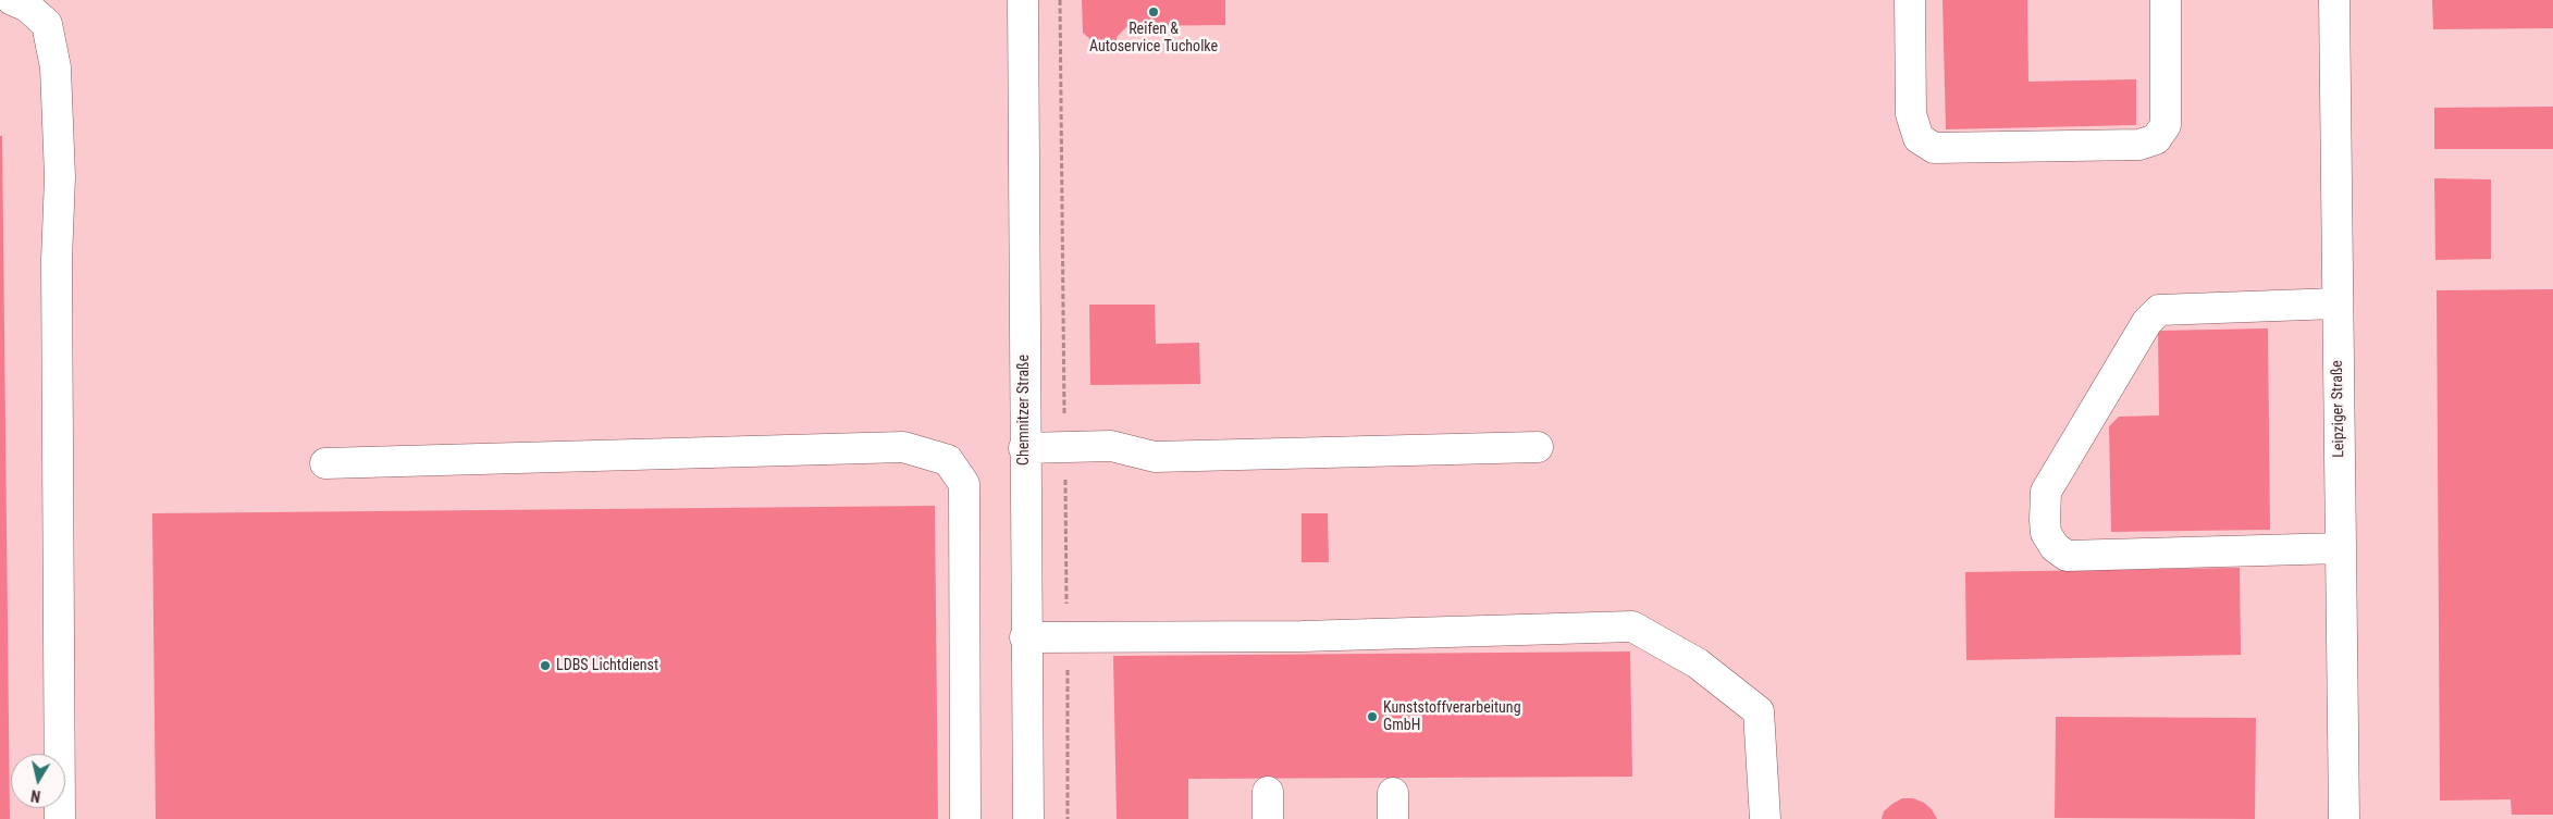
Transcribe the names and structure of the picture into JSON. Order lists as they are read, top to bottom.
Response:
{
  "streets": {
    "street": ["Leipziger Straße", "Chemnitzer Straße"]
  },
  "places": ["Reifen & Autoservice Tucholke", "LDBS Lichtdienst", "Kunststoffverarbeitung GmbH"],
  "north": "bottom"
}
